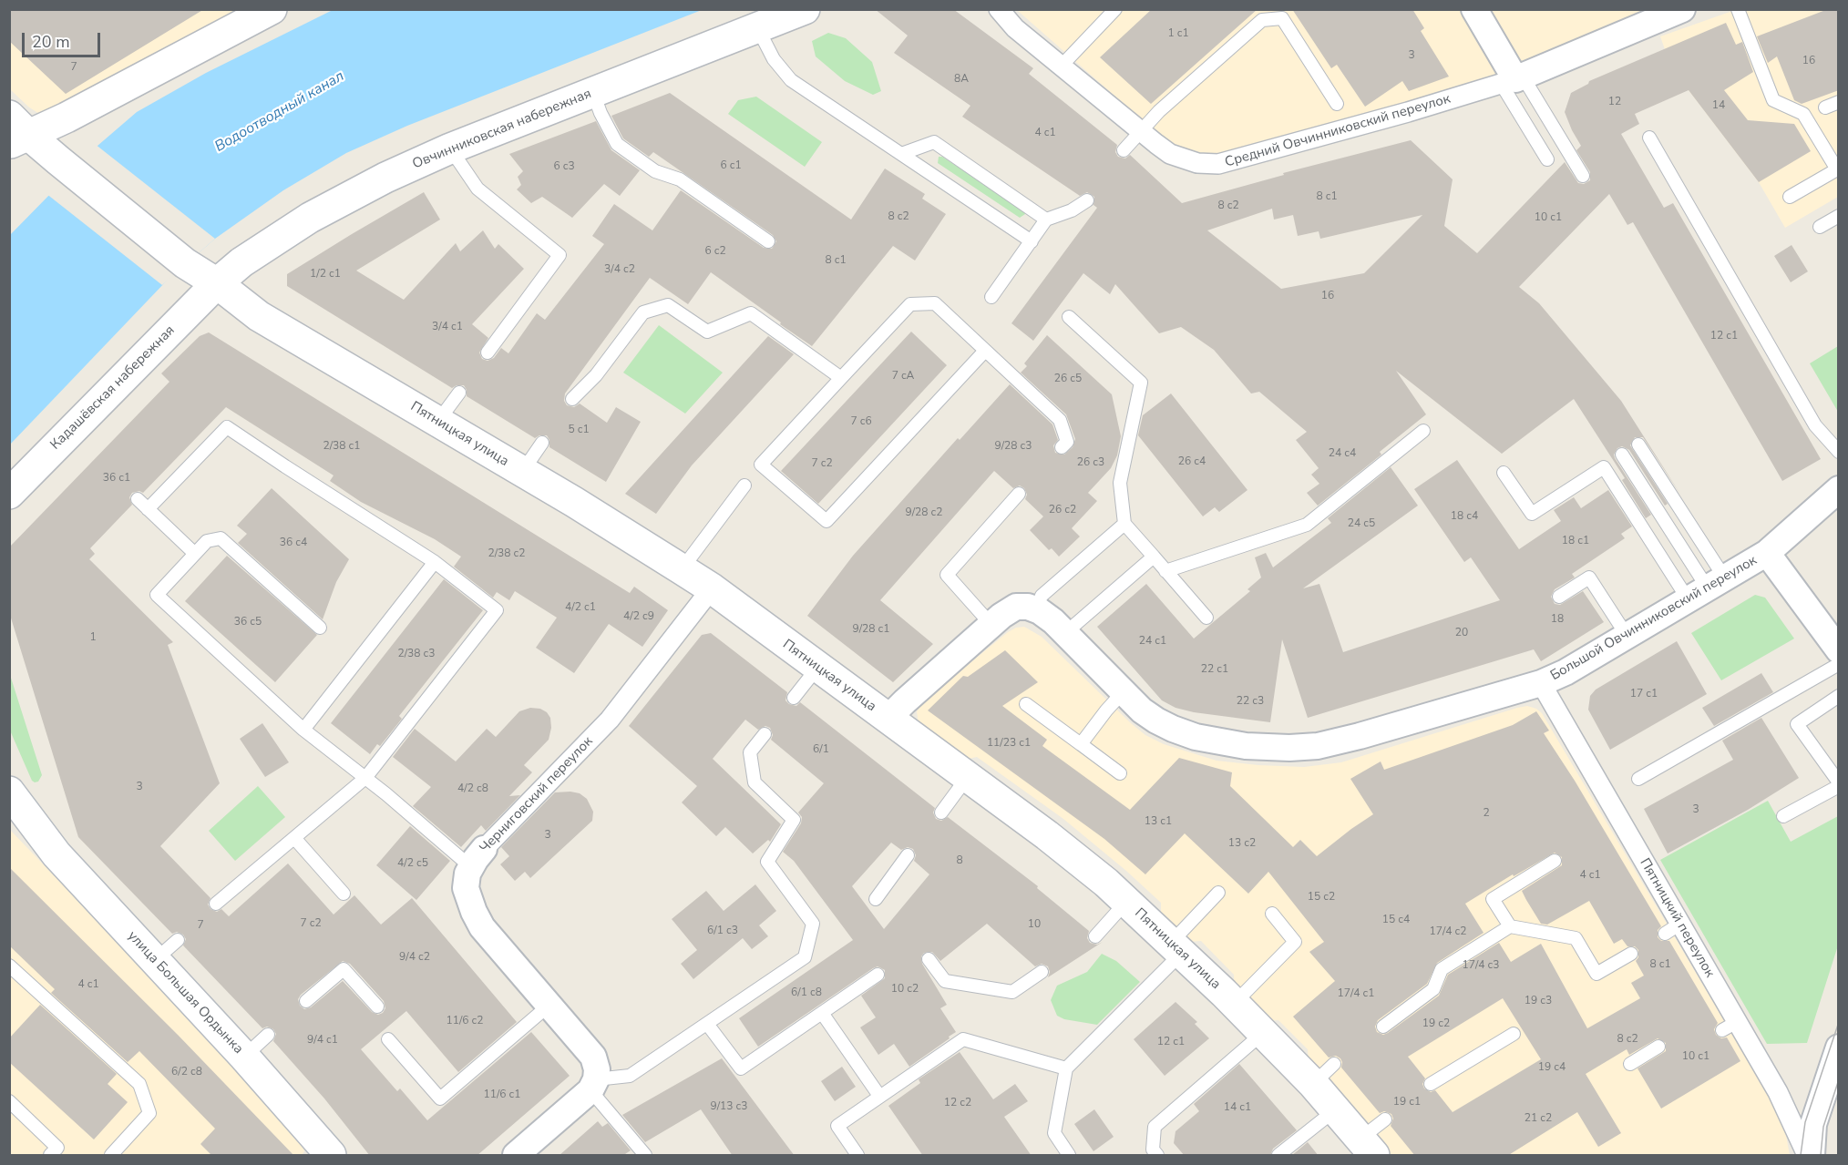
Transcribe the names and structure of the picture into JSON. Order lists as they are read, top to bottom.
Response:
{
  "streets": {
    "street": [
      "Овчинниковская набережная",
      "Средний Овчинниковский переулок",
      "Кадашёвская набережная",
      "Пятницкая улица",
      "Большой Овчинниковский переулок",
      "Черниговский переулок",
      "Пятницкий переулок",
      "улица Большая Ордынка"
    ]
  },
  "crossings": [
    ["Овчинниковская набережная", "Кадашёвская набережная"],
    ["Овчинниковская набережная", "Пятницкая улица"],
    ["Кадашёвская набережная", "Пятницкая улица"],
    ["Пятницкая улица", "Черниговский переулок"],
    ["Большой Овчинниковский переулок", "Пятницкий переулок"]
  ],
  "water": ["Водоотводный канал"],
  "house_numbers": [
    "1 с1",
    "3",
    "16",
    "7",
    "8А",
    "12",
    "14",
    "4 с1",
    "6 с1",
    "6 с3",
    "8 с1",
    "8 с2",
    "8 с2",
    "10 с1",
    "6 с2",
    "8 с1",
    "3/4 с2",
    "1/2 с1",
    "16",
    "3/4 с1",
    "12 с1",
    "7 сА",
    "26 с5",
    "7 с6",
    "5 с1",
    "2/38 с1",
    "9/28 с3",
    "24 с4",
    "26 с4",
    "26 с3",
    "7 с2",
    "36 с1",
    "26 с2",
    "9/28 с2",
    "18 с4",
    "24 с5",
    "18 с1",
    "36 с4",
    "2/38 с2",
    "4/2 с1",
    "4/2 с9",
    "18",
    "36 с5",
    "9/28 с1",
    "20",
    "1",
    "24 с1",
    "2/38 с3",
    "22 с1",
    "17 с1",
    "22 с3",
    "11/23 с1",
    "6/1",
    "3",
    "4/2 с8",
    "3",
    "2",
    "13 с1",
    "3",
    "13 с2",
    "8",
    "4/2 с5",
    "4 с1",
    "15 с2",
    "15 с4",
    "7 с2",
    "10",
    "7",
    "6/1 с3",
    "17/4 с2",
    "9/4 с2",
    "8 с1",
    "17/4 с3",
    "4 с1",
    "10 с2",
    "6/1 с8",
    "17/4 с1",
    "19 с3",
    "11/6 с2",
    "19 с2",
    "8 с2",
    "9/4 с1",
    "12 с1",
    "10 с1",
    "19 с4",
    "6/2 с8",
    "11/6 с1",
    "19 с1",
    "12 с2",
    "9/13 с3",
    "14 с1",
    "21 с2"
  ],
  "scale_bar": "20 m"
}
